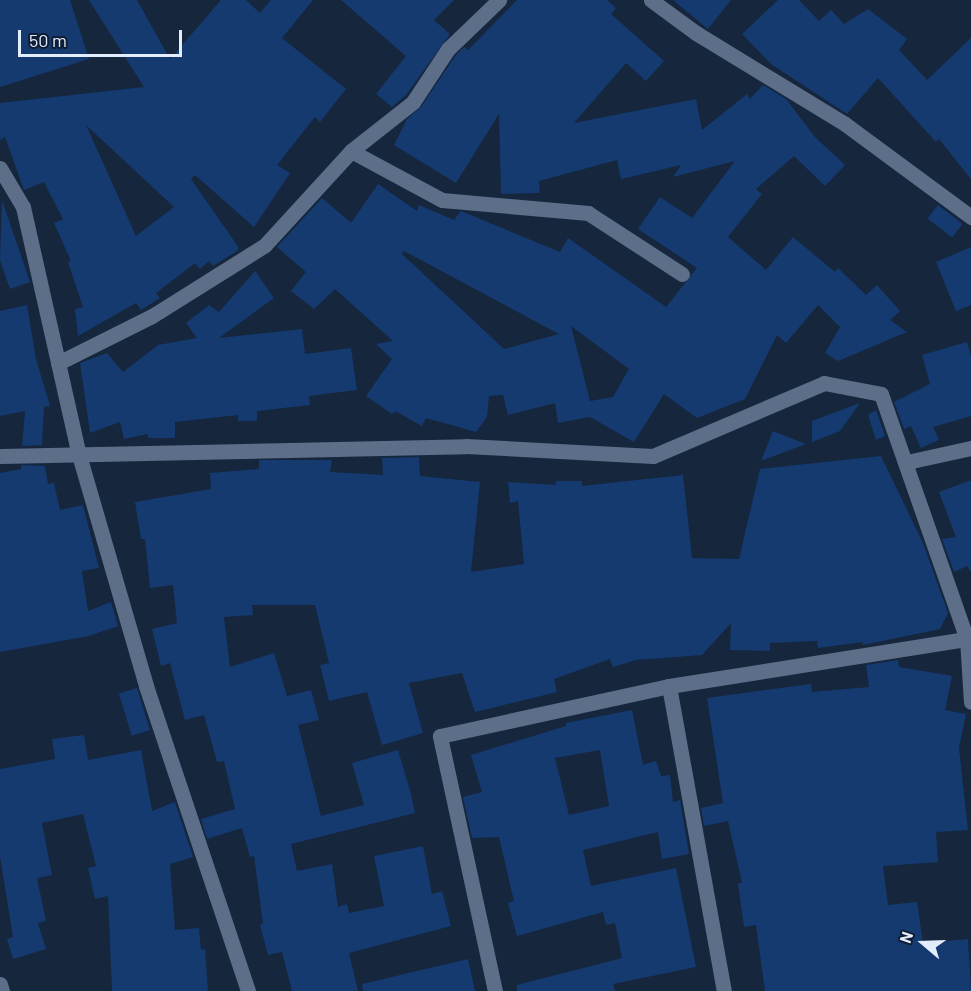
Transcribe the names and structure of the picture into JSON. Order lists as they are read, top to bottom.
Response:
{
  "scale_bar": "50 m",
  "north": "left"
}
